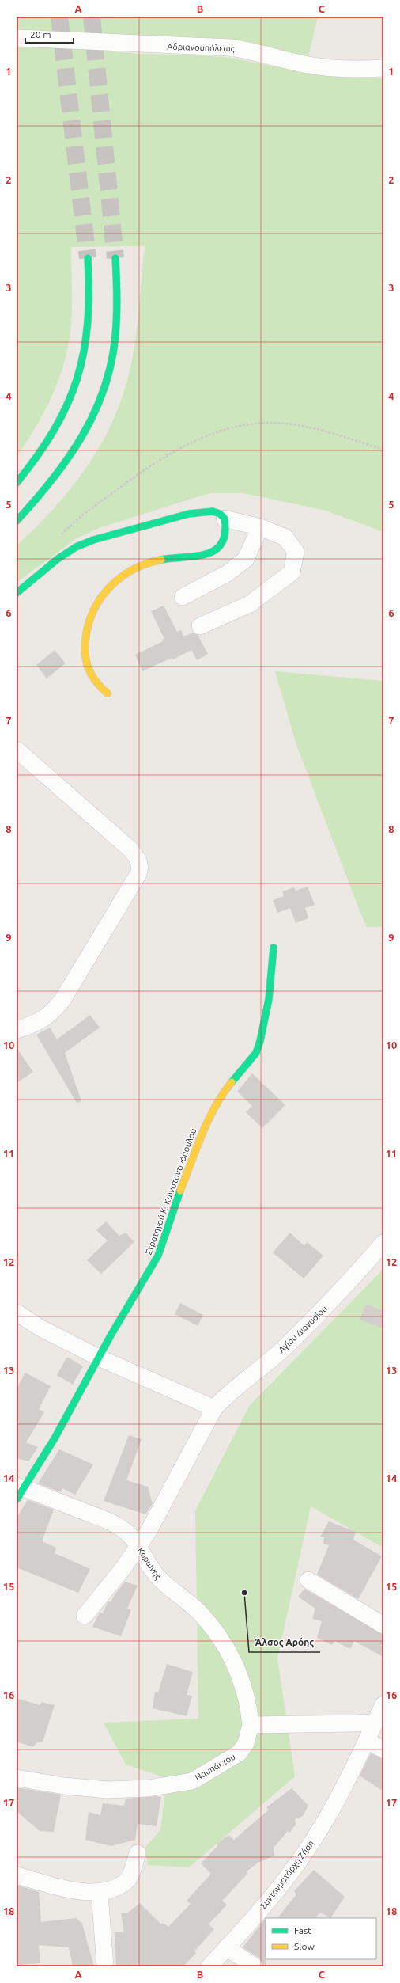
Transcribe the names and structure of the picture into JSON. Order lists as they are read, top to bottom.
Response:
{
  "streets": {
    "street": [
      "Αδριανουπόλεως",
      "Στρατηγού Κ. Κωνσταντινόπουλου",
      "Αγίου Διονυσίου",
      "Κορώνης",
      "Ναυπάκτου",
      "Συνταγματάρχη Ζήση"
    ]
  },
  "crossings": [
    ["Στρατηγού Κ. Κωνσταντινόπουλου", "Κορώνης"],
    ["Αγίου Διονυσίου", "Κορώνης"],
    ["Κορώνης", "Ναυπάκτου"]
  ],
  "places": ["Άλσος Αρόης"],
  "legend": ["Fast", "Slow"],
  "scale_bar": "20 m",
  "grid": {
    "columns": ["A", "B", "C"],
    "rows": [
      "1",
      "2",
      "3",
      "4",
      "5",
      "6",
      "7",
      "8",
      "9",
      "10",
      "11",
      "12",
      "13",
      "14",
      "15",
      "16",
      "17",
      "18"
    ]
  }
}
